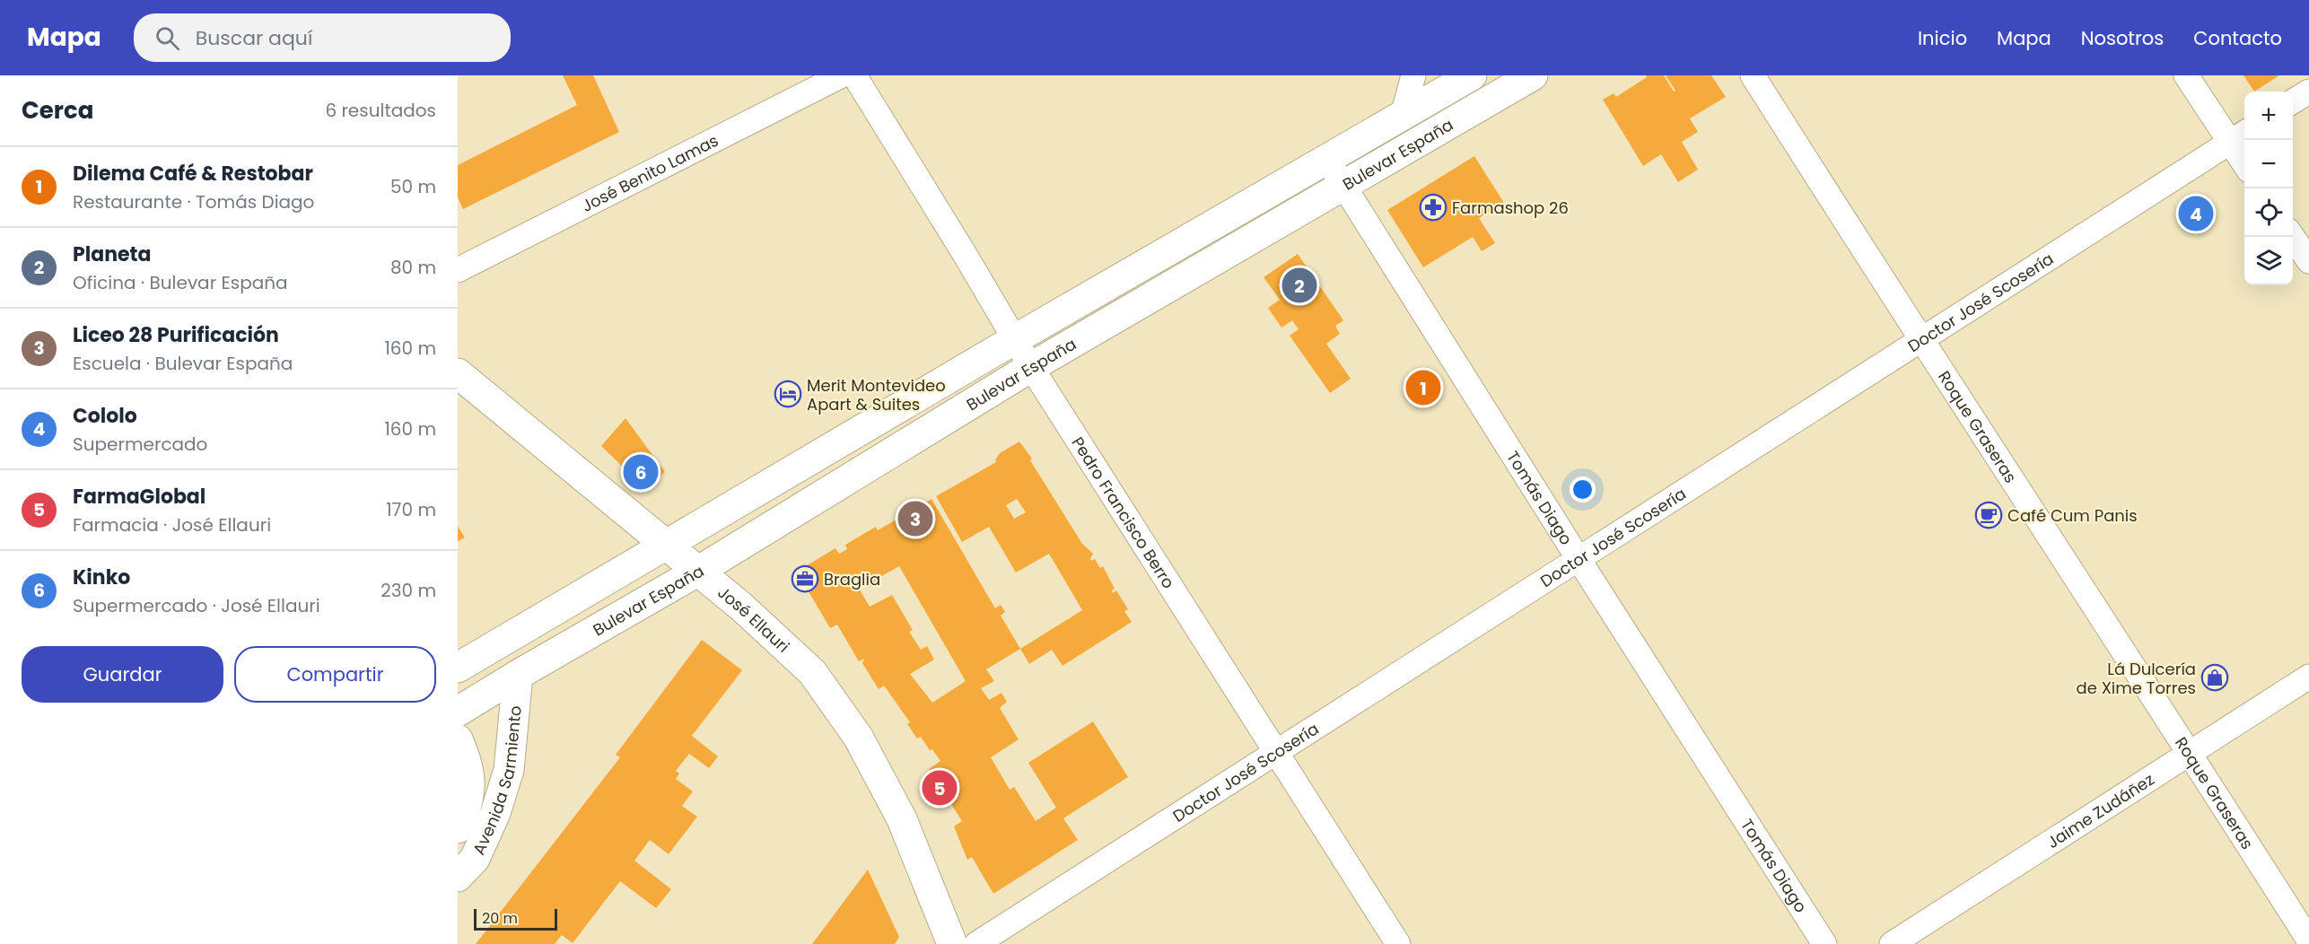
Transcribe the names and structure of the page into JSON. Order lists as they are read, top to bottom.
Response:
{
  "streets": {
    "main road": ["Bulevar España", "José Ellauri", "Avenida Sarmiento"],
    "street": [
      "José Benito Lamas",
      "Doctor José Scosería",
      "Roque Graseras",
      "Tomás Diago",
      "Pedro Francisco Berro",
      "Jaime Zudáñez"
    ]
  },
  "crossings": [
    ["Bulevar España", "Tomás Diago"],
    ["Bulevar España", "Pedro Francisco Berro"],
    ["Bulevar España", "José Ellauri"],
    ["Bulevar España", "Avenida Sarmiento"],
    ["Doctor José Scosería", "Roque Graseras"],
    ["Doctor José Scosería", "Tomás Diago"],
    ["Doctor José Scosería", "Pedro Francisco Berro"],
    ["Roque Graseras", "Jaime Zudáñez"]
  ],
  "places": {
    "pharmacy": ["Farmashop 26"],
    "hotel": ["Merit Montevideo Apart & Suites"],
    "cafe": ["Café Cum Panis"],
    "office": ["Braglia"],
    "shop": ["Lá Dulcería de Xime Torres"]
  },
  "scale_bar": "20 m",
  "page": {
    "header": "Mapa",
    "search": "Buscar aquí",
    "nav": [
      "Inicio",
      "Mapa",
      "Nosotros",
      "Contacto"
    ],
    "heading": ["Cerca", "6 resultados"],
    "map_buttons": ["+", "−"],
    "list": [
      {
        "mark": "1",
        "name": "Dilema Café & Restobar",
        "note": "Restaurante · Tomás Diago",
        "value": "50 m"
      },
      {
        "mark": "2",
        "name": "Planeta",
        "note": "Oficina · Bulevar España",
        "value": "80 m"
      },
      {
        "mark": "3",
        "name": "Liceo 28 Purificación",
        "note": "Escuela · Bulevar España",
        "value": "160 m"
      },
      {
        "mark": "4",
        "name": "Cololo",
        "note": "Supermercado",
        "value": "160 m"
      },
      {
        "mark": "5",
        "name": "FarmaGlobal",
        "note": "Farmacia · José Ellauri",
        "value": "170 m"
      },
      {
        "mark": "6",
        "name": "Kinko",
        "note": "Supermercado · José Ellauri",
        "value": "230 m"
      }
    ],
    "pins": [
      "4",
      "2",
      "1",
      "6",
      "3",
      "5"
    ],
    "buttons": ["Guardar", "Compartir"],
    "scale": "20 m"
  }
}
